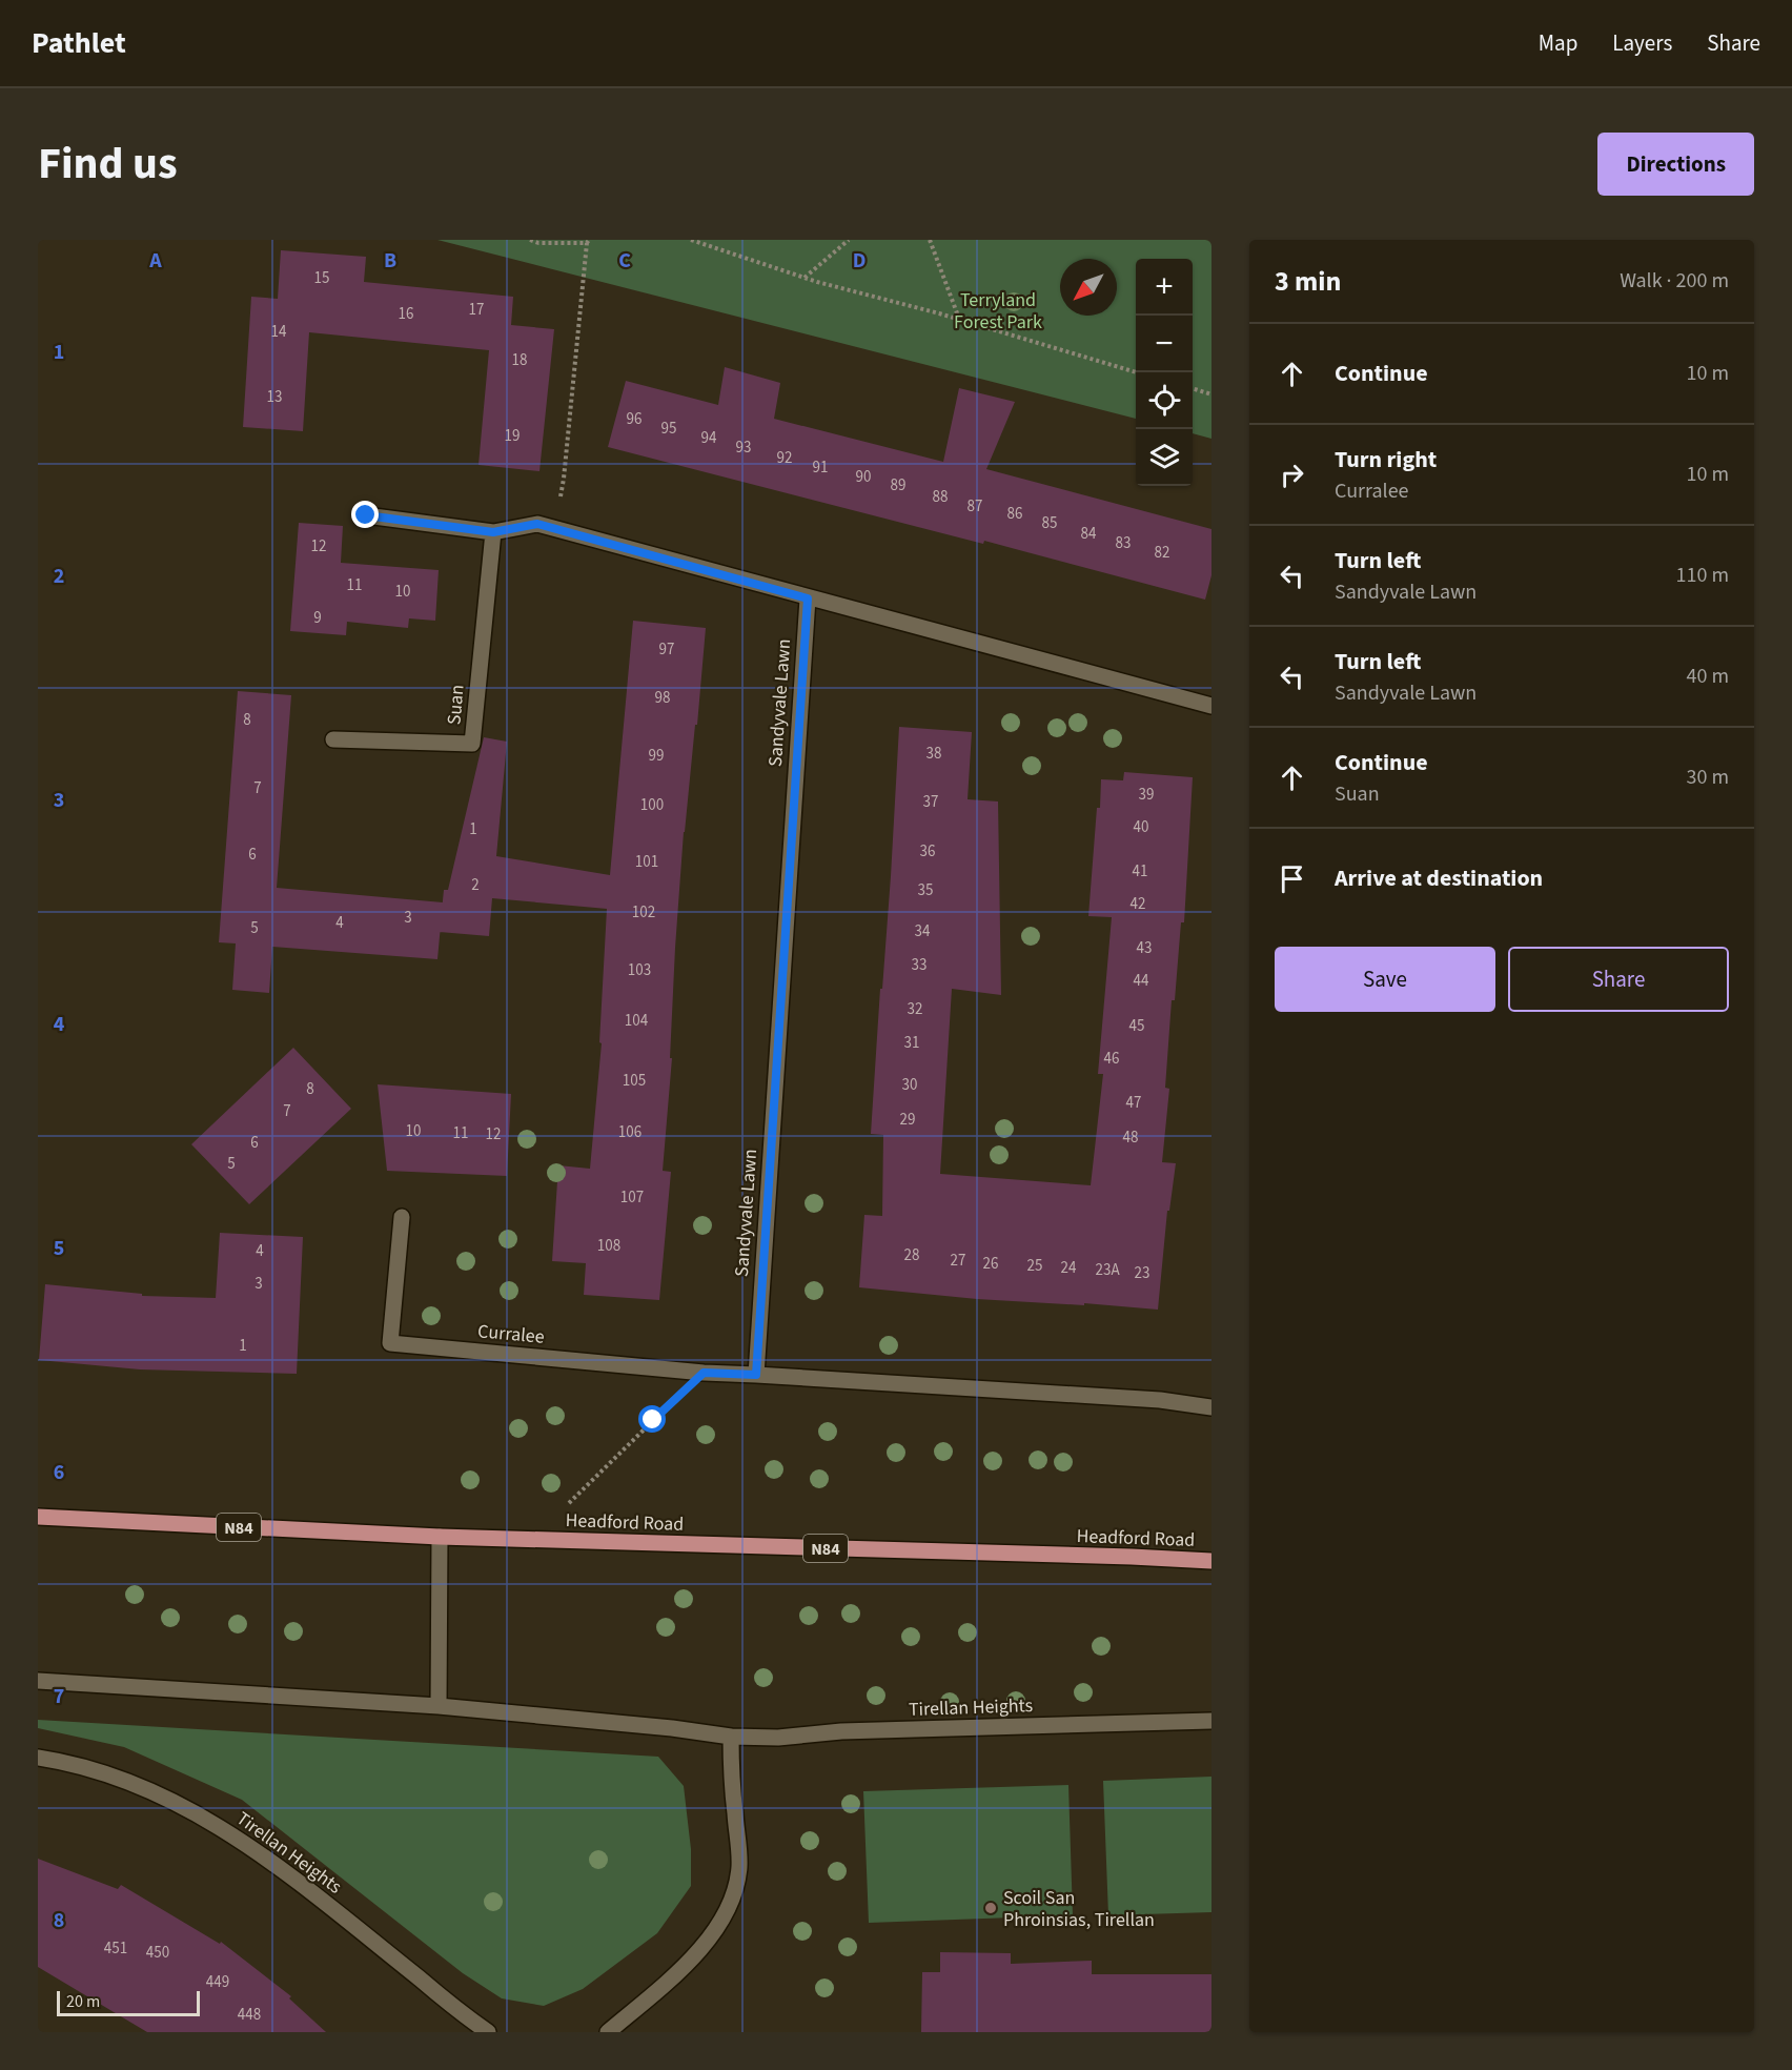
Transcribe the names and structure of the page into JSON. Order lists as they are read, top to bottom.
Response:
{
  "streets": {
    "main road": ["Headford Road", "N84"],
    "street": [
      "Sandyvale Lawn",
      "Suan",
      "Curralee",
      "Tirellan Heights"
    ]
  },
  "crossings": [
    ["Sandyvale Lawn", "Curralee"]
  ],
  "parks": ["Terryland Forest Park"],
  "places": ["Scoil San Phroinsias, Tirellan"],
  "house_numbers": [
    "15",
    "17",
    "16",
    "14",
    "18",
    "13",
    "96",
    "95",
    "19",
    "94",
    "93",
    "92",
    "91",
    "90",
    "89",
    "88",
    "87",
    "86",
    "85",
    "84",
    "83",
    "12",
    "82",
    "11",
    "10",
    "9",
    "97",
    "98",
    "8",
    "38",
    "99",
    "7",
    "39",
    "37",
    "100",
    "40",
    "1",
    "36",
    "6",
    "101",
    "41",
    "2",
    "35",
    "42",
    "102",
    "3",
    "4",
    "5",
    "34",
    "43",
    "33",
    "103",
    "44",
    "32",
    "104",
    "45",
    "31",
    "46",
    "105",
    "30",
    "8",
    "47",
    "7",
    "29",
    "10",
    "106",
    "11",
    "12",
    "48",
    "6",
    "5",
    "107",
    "108",
    "4",
    "28",
    "27",
    "26",
    "25",
    "24",
    "23A",
    "23",
    "3",
    "1",
    "451",
    "450",
    "449",
    "448"
  ],
  "scale_bar": "20 m",
  "north": "bottom left",
  "page": {
    "header": "Pathlet",
    "nav": ["Map", "Layers", "Share"],
    "title": "Find us",
    "buttons": [
      "Directions",
      ["Save", "Share"]
    ],
    "heading": ["3 min", "Walk · 200 m"],
    "map_buttons": ["+", "−"],
    "list": [
      ["Continue", "10 m"],
      ["Turn right", "Curralee", "10 m"],
      ["Turn left", "Sandyvale Lawn", "110 m"],
      ["Turn left", "Sandyvale Lawn", "40 m"],
      ["Continue", "Suan", "30 m"],
      "Arrive at destination"
    ],
    "scale": "20 m"
  },
  "grid": {
    "columns": [
      "A",
      "B",
      "C",
      "D"
    ],
    "rows": [
      "1",
      "2",
      "3",
      "4",
      "5",
      "6",
      "7",
      "8"
    ]
  }
}
